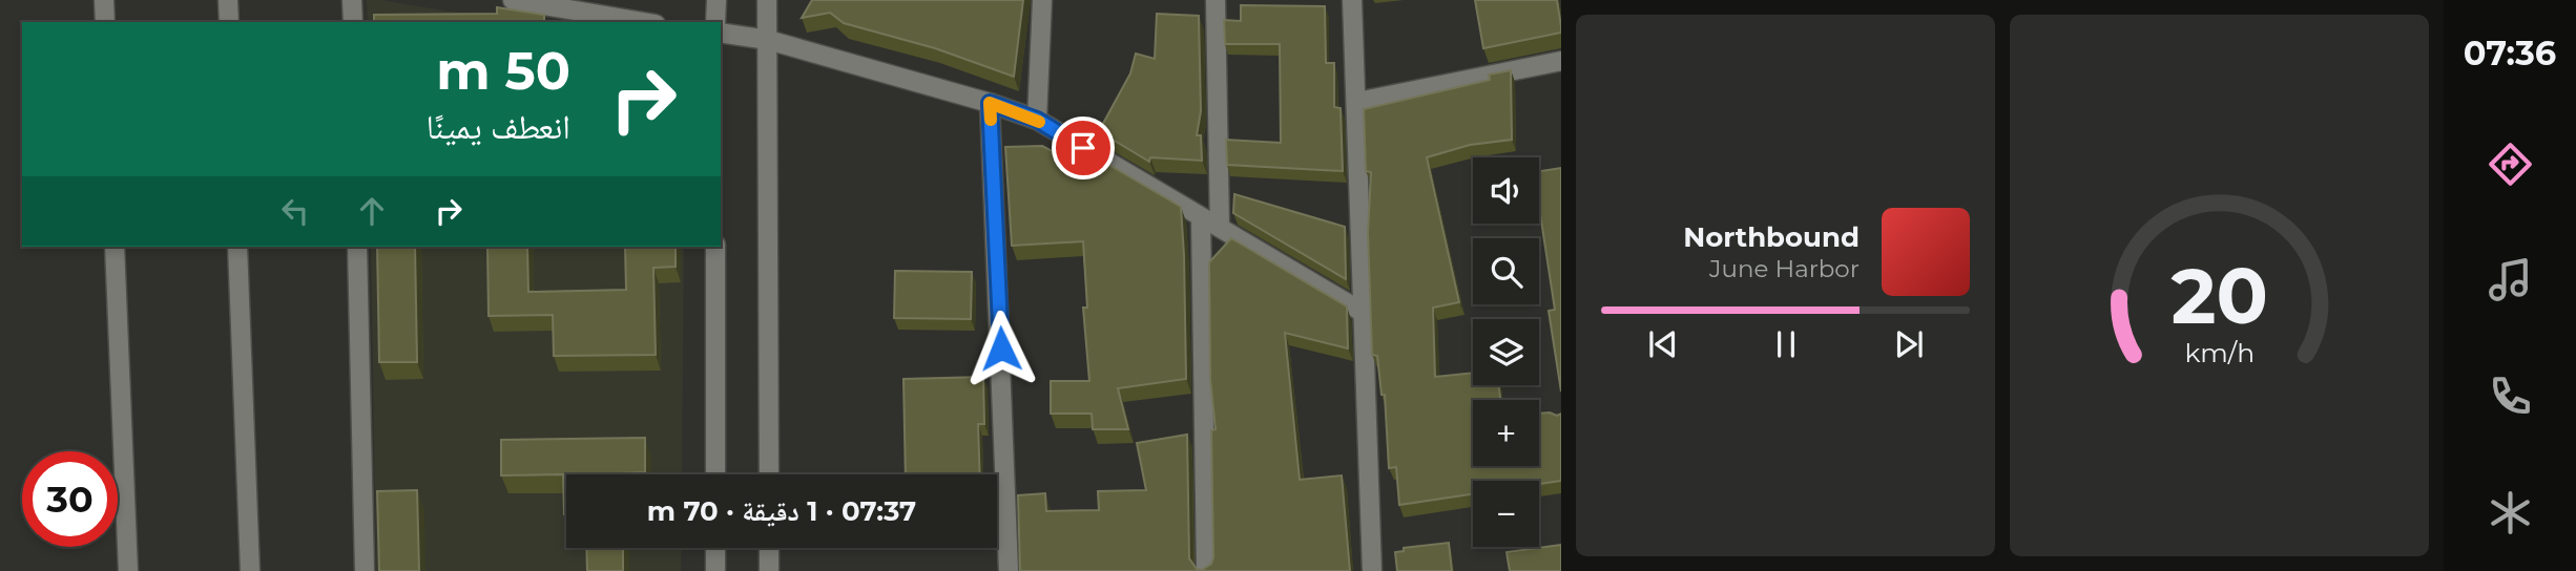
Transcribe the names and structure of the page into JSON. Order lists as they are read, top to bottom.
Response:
{
  "page": {
    "tabs": "07:36",
    "turn": ["50 m", "انعطف يمينًا"],
    "map_buttons": ["+", "−"],
    "song": ["Northbound", "June Harbor"],
    "limit": "30",
    "trip": "07:37 · 1 دقيقة · 70 m",
    "gauge": ["20", "km/h"]
  }
}
